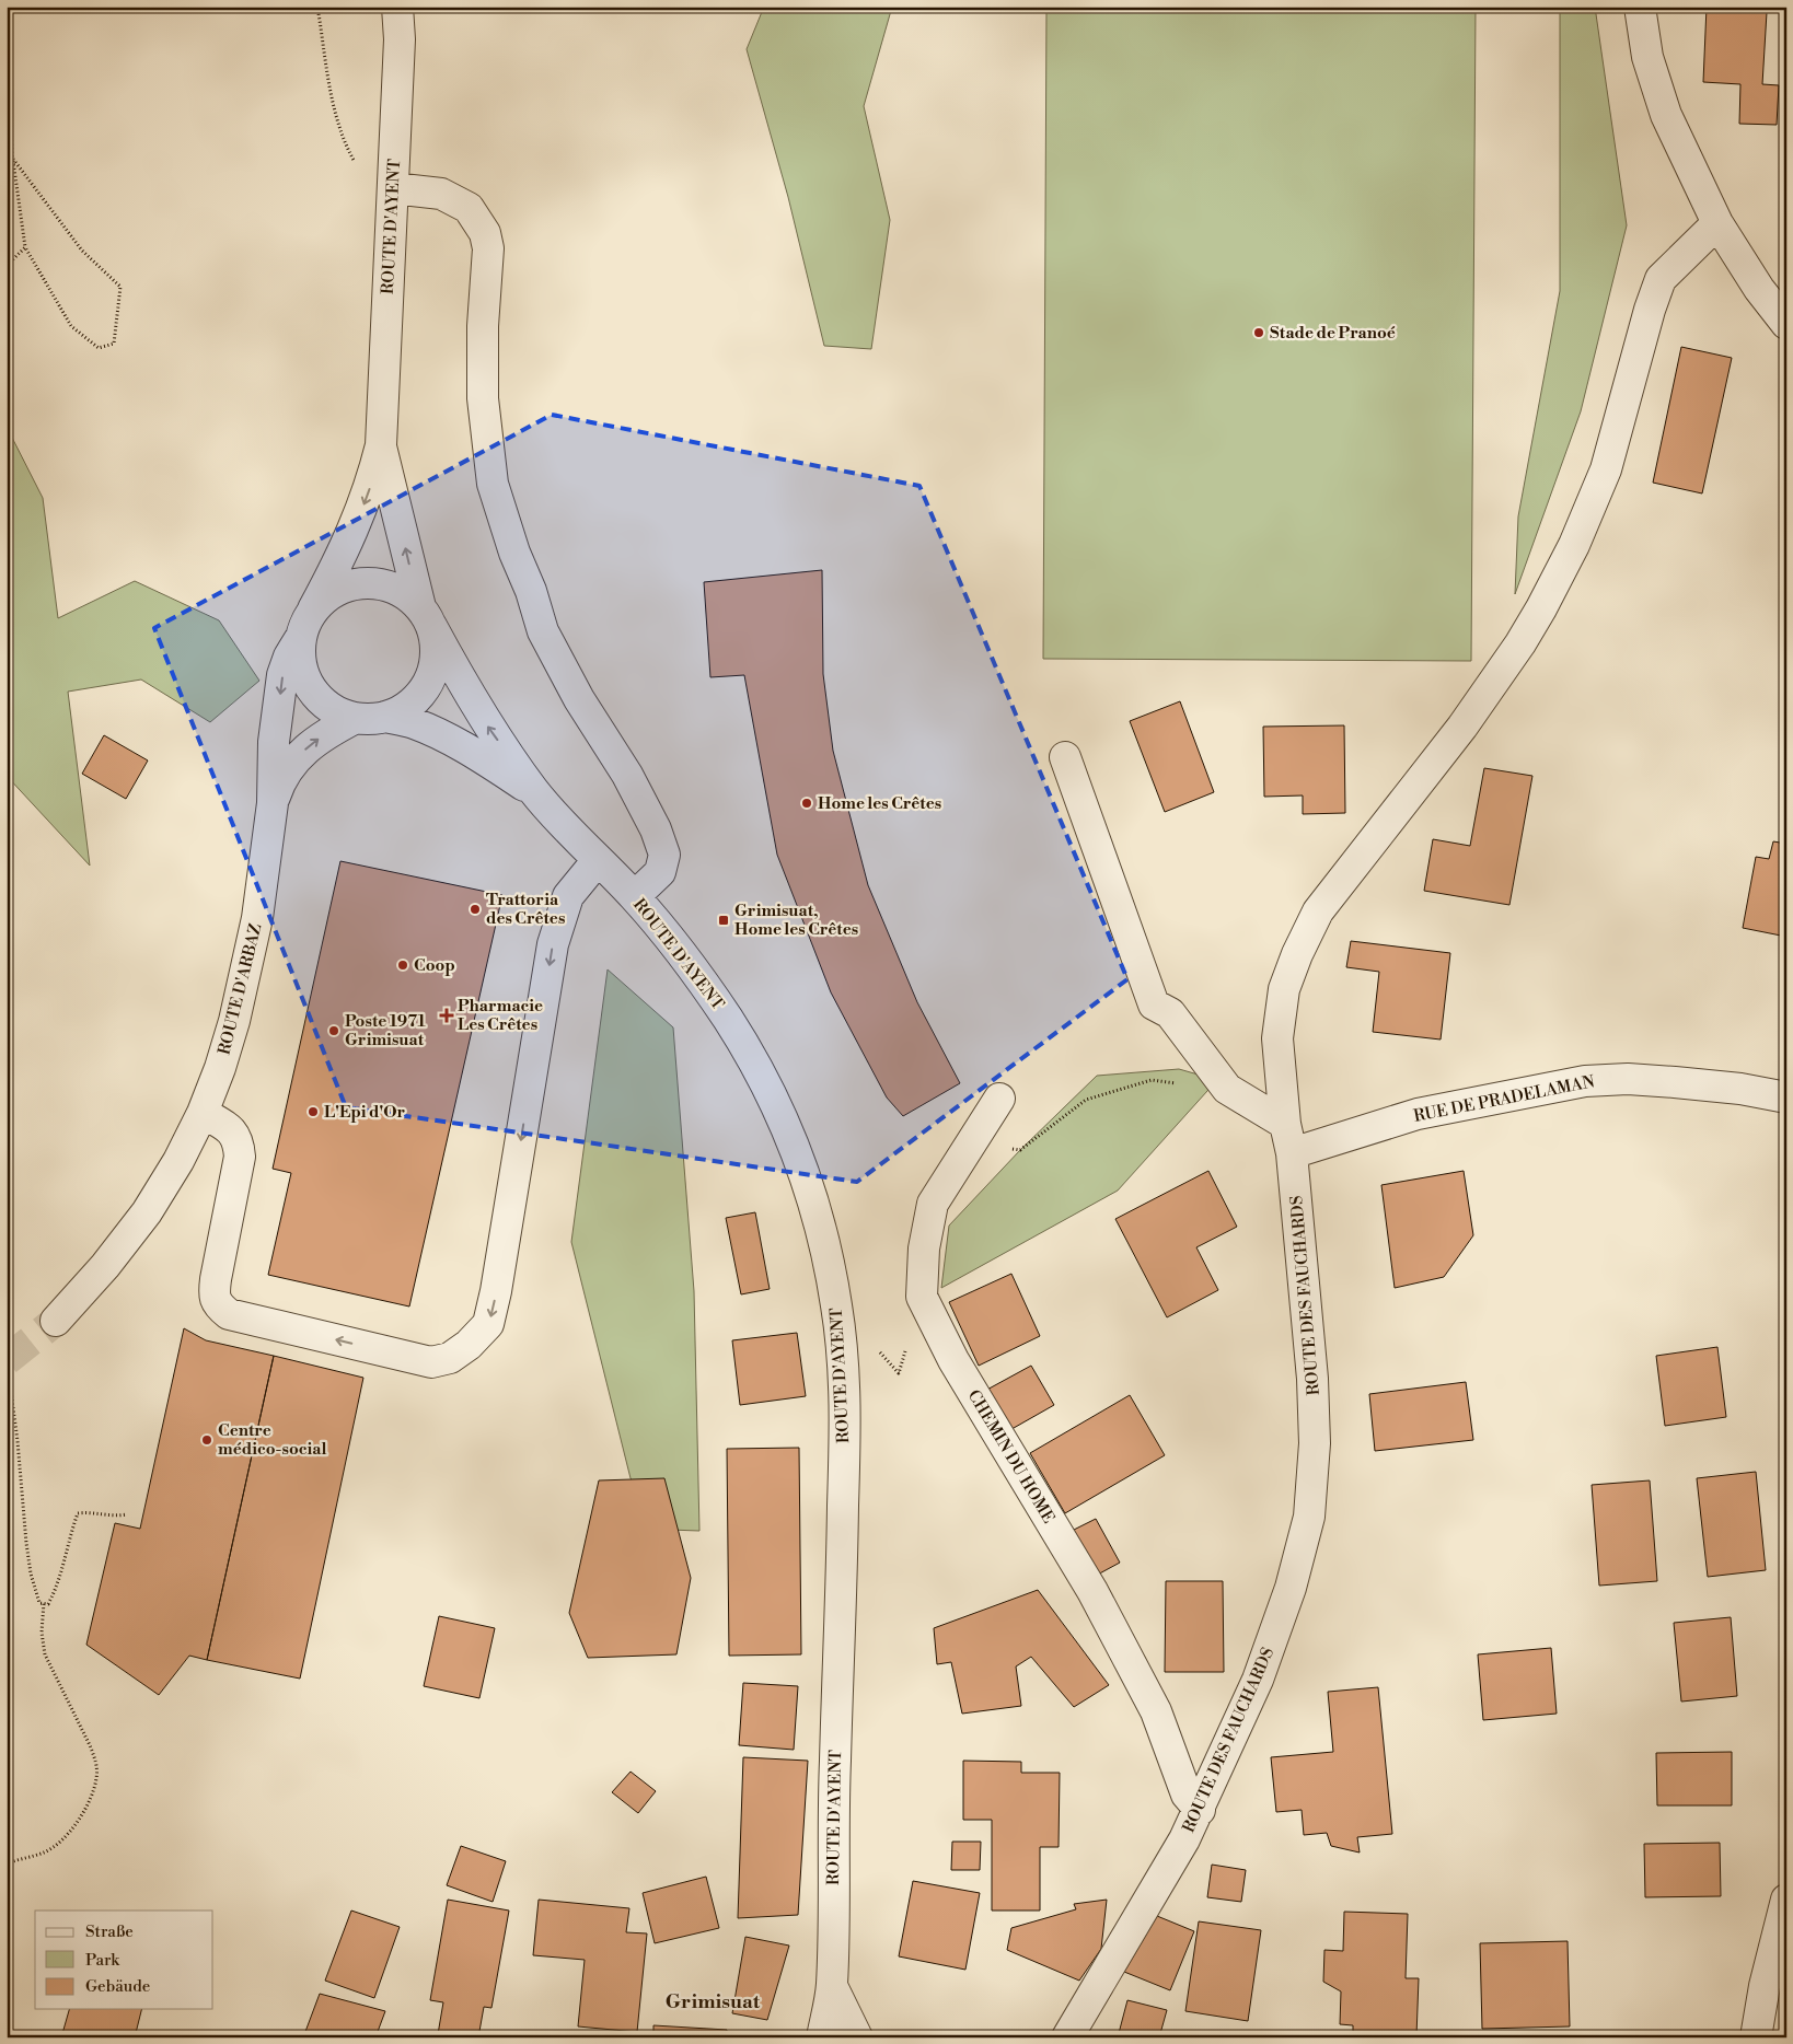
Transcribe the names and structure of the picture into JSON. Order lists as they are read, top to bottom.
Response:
{
  "streets": {
    "street": [
      "ROUTE D'AYENT",
      "ROUTE D'ARBAZ",
      "RUE DE PRADELAMAN",
      "ROUTE DES FAUCHARDS",
      "CHEMIN DU HOME"
    ]
  },
  "crossings": [
    ["ROUTE D'AYENT", "ROUTE D'ARBAZ"],
    ["RUE DE PRADELAMAN", "ROUTE DES FAUCHARDS"],
    ["ROUTE DES FAUCHARDS", "CHEMIN DU HOME"]
  ],
  "districts": ["Grimisuat"],
  "places": {
    "other": [
      "Stade de Pranoé",
      "Home les Crêtes",
      "Trattoria des Crêtes",
      "Coop",
      "Poste 1971 Grimisuat",
      "L'Epi d'Or",
      "Centre médico-social"
    ],
    "transit": ["Grimisuat, Home les Crêtes"],
    "health": ["Pharmacie Les Crêtes"]
  },
  "legend": ["Straße", "Park", "Gebäude"]
}
